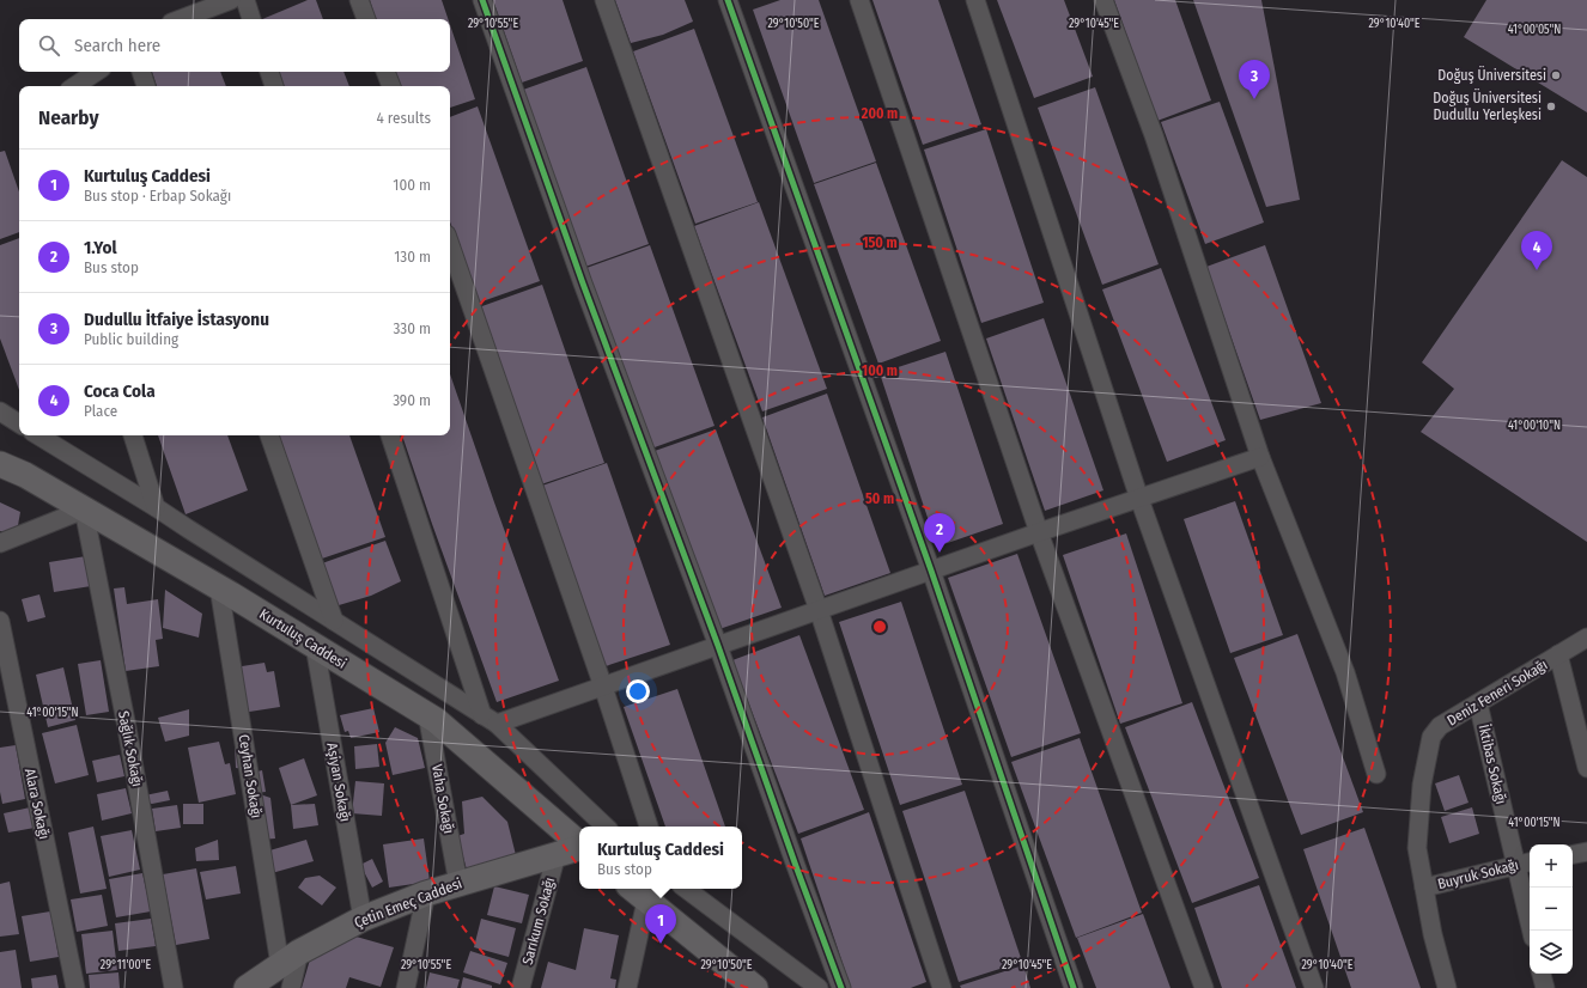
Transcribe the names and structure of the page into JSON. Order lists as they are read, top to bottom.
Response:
{
  "streets": {
    "main road": ["Kurtuluş Caddesi", "Çetin Emeç Caddesi"],
    "street": [
      "Deniz Feneri Sokağı",
      "Sağlık Sokağı",
      "İktibas Sokağı",
      "Ceyhan Sokağı",
      "Aşiyan Sokağı",
      "Vaha Sokağı",
      "Alara Sokağı",
      "Buyruk Sokağı",
      "Sarıkum Sokağı"
    ]
  },
  "crossings": [
    ["Kurtuluş Caddesi", "Sağlık Sokağı"],
    ["Kurtuluş Caddesi", "Ceyhan Sokağı"],
    ["Kurtuluş Caddesi", "Aşiyan Sokağı"],
    ["Kurtuluş Caddesi", "Vaha Sokağı"],
    ["Deniz Feneri Sokağı", "İktibas Sokağı"],
    ["Deniz Feneri Sokağı", "Buyruk Sokağı"],
    ["İktibas Sokağı", "Buyruk Sokağı"],
    ["Ceyhan Sokağı", "Çetin Emeç Caddesi"],
    ["Aşiyan Sokağı", "Çetin Emeç Caddesi"],
    ["Vaha Sokağı", "Çetin Emeç Caddesi"],
    ["Çetin Emeç Caddesi", "Sarıkum Sokağı"]
  ],
  "places": ["Doğuş Üniversitesi", "Doğuş Üniversitesi Dudullu Yerleşkesi"],
  "page": {
    "search": "Search here",
    "pins": [
      "3",
      "4",
      "2",
      "1"
    ],
    "heading": ["Nearby", "4 results"],
    "list": [
      {
        "mark": "1",
        "name": "Kurtuluş Caddesi",
        "note": "Bus stop · Erbap Sokağı",
        "value": "100 m"
      },
      {
        "mark": "2",
        "name": "1.Yol",
        "note": "Bus stop",
        "value": "130 m"
      },
      {
        "mark": "3",
        "name": "Dudullu İtfaiye İstasyonu",
        "note": "Public building",
        "value": "330 m"
      },
      {
        "mark": "4",
        "name": "Coca Cola",
        "note": "Place",
        "value": "390 m"
      }
    ],
    "popup": ["Kurtuluş Caddesi", "Bus stop"],
    "map_buttons": ["+", "−"]
  },
  "coordinates": [
    "29°10'55\"E",
    "29°10'50\"E",
    "29°10'45\"E",
    "29°10'40\"E",
    "41°00'05\"N",
    "41°00'10\"N",
    "41°00'15\"N",
    "29°11'00\"E"
  ],
  "rings": [
    "200 m",
    "150 m",
    "100 m",
    "50 m"
  ]
}
